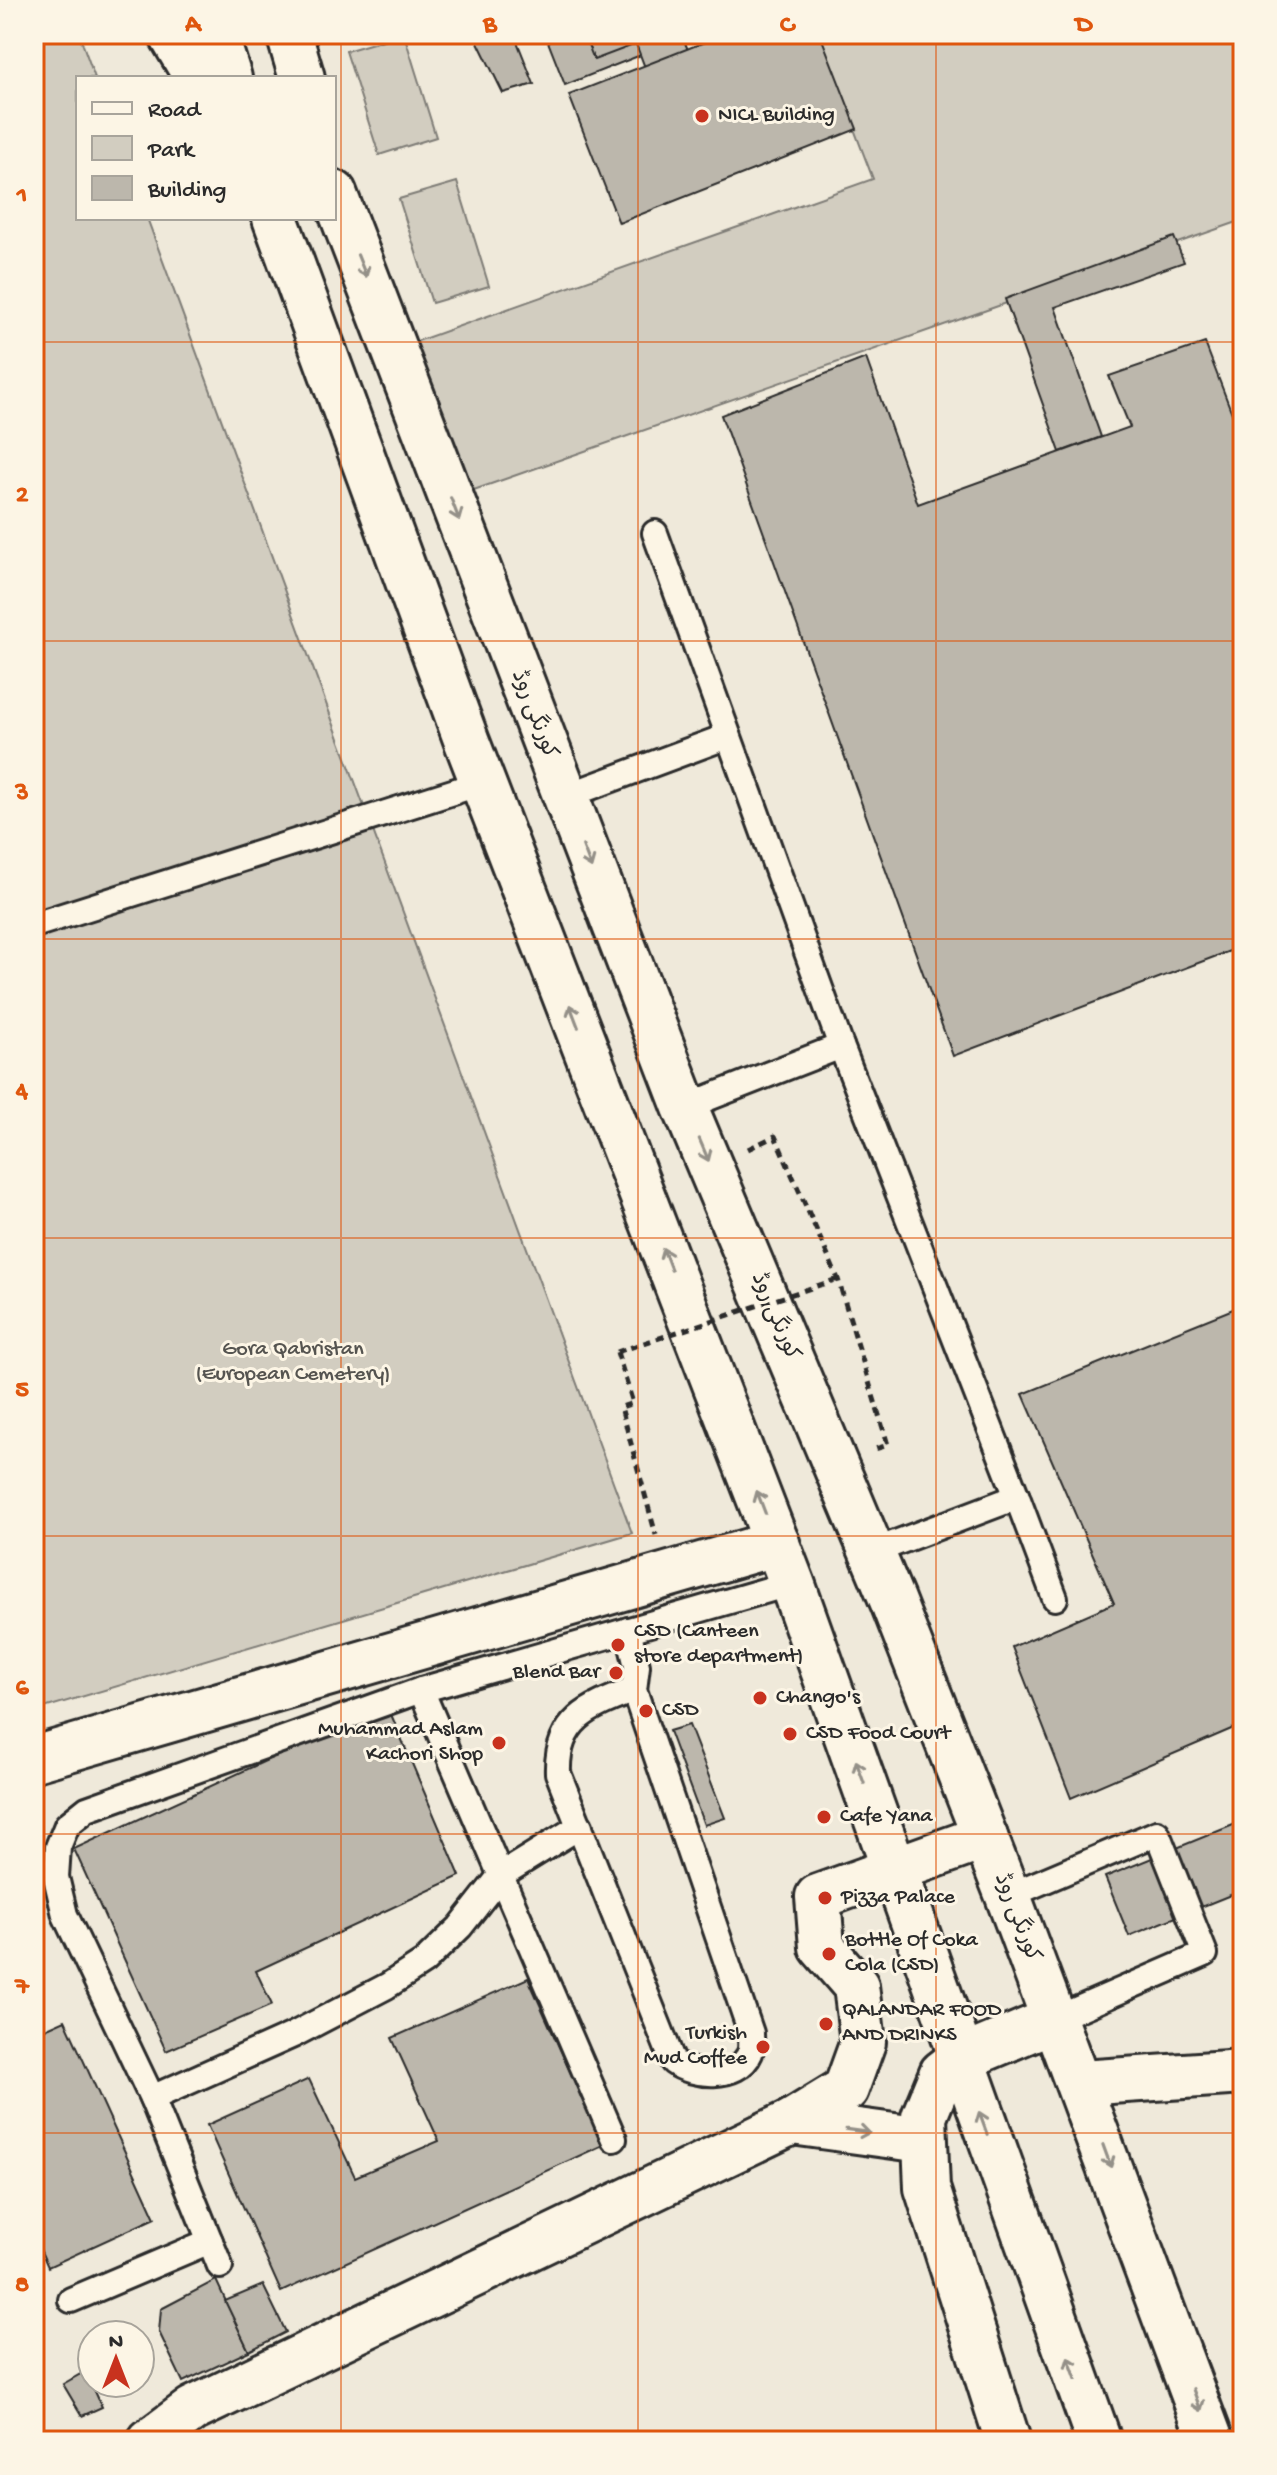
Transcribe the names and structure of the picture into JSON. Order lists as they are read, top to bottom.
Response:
{
  "streets": {
    "main road": ["کورنگی روڈ"]
  },
  "parks": ["Gora Qabristan (European Cemetery)"],
  "places": [
    "NICL Building",
    "CSD (Canteen store department)",
    "Blend Bar",
    "Chango's",
    "CSD",
    "CSD Food Court",
    "Muhammad Aslam Kachori Shop",
    "Cafe Yana",
    "Pizza Palace",
    "Bottle Of Coka Cola (CSD)",
    "QALANDAR FOOD AND DRINKS",
    "Turkish Mud Coffee"
  ],
  "legend": ["Road", "Park", "Building"],
  "north": "top",
  "grid": {
    "columns": [
      "A",
      "B",
      "C",
      "D"
    ],
    "rows": [
      "1",
      "2",
      "3",
      "4",
      "5",
      "6",
      "7",
      "8"
    ]
  }
}
